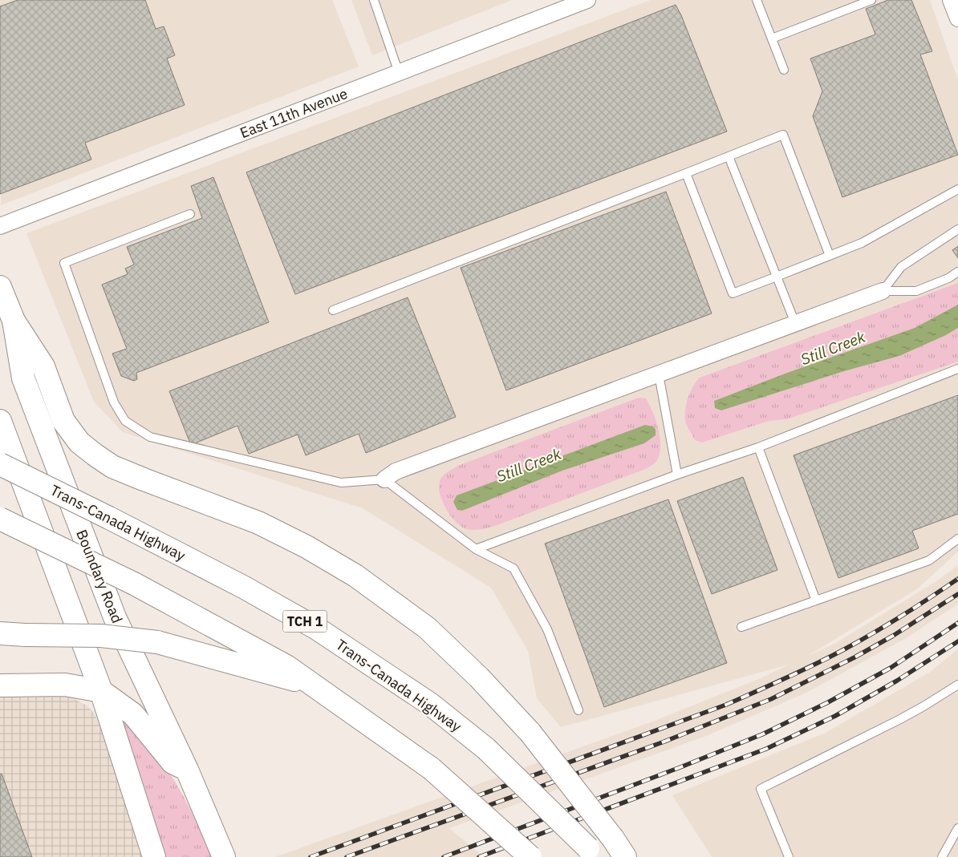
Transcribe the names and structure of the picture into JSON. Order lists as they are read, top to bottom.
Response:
{
  "streets": {
    "main road": ["Trans-Canada Highway", "Boundary Road", "TCH 1"],
    "street": ["East 11th Avenue"]
  },
  "water": ["Still Creek"]
}
